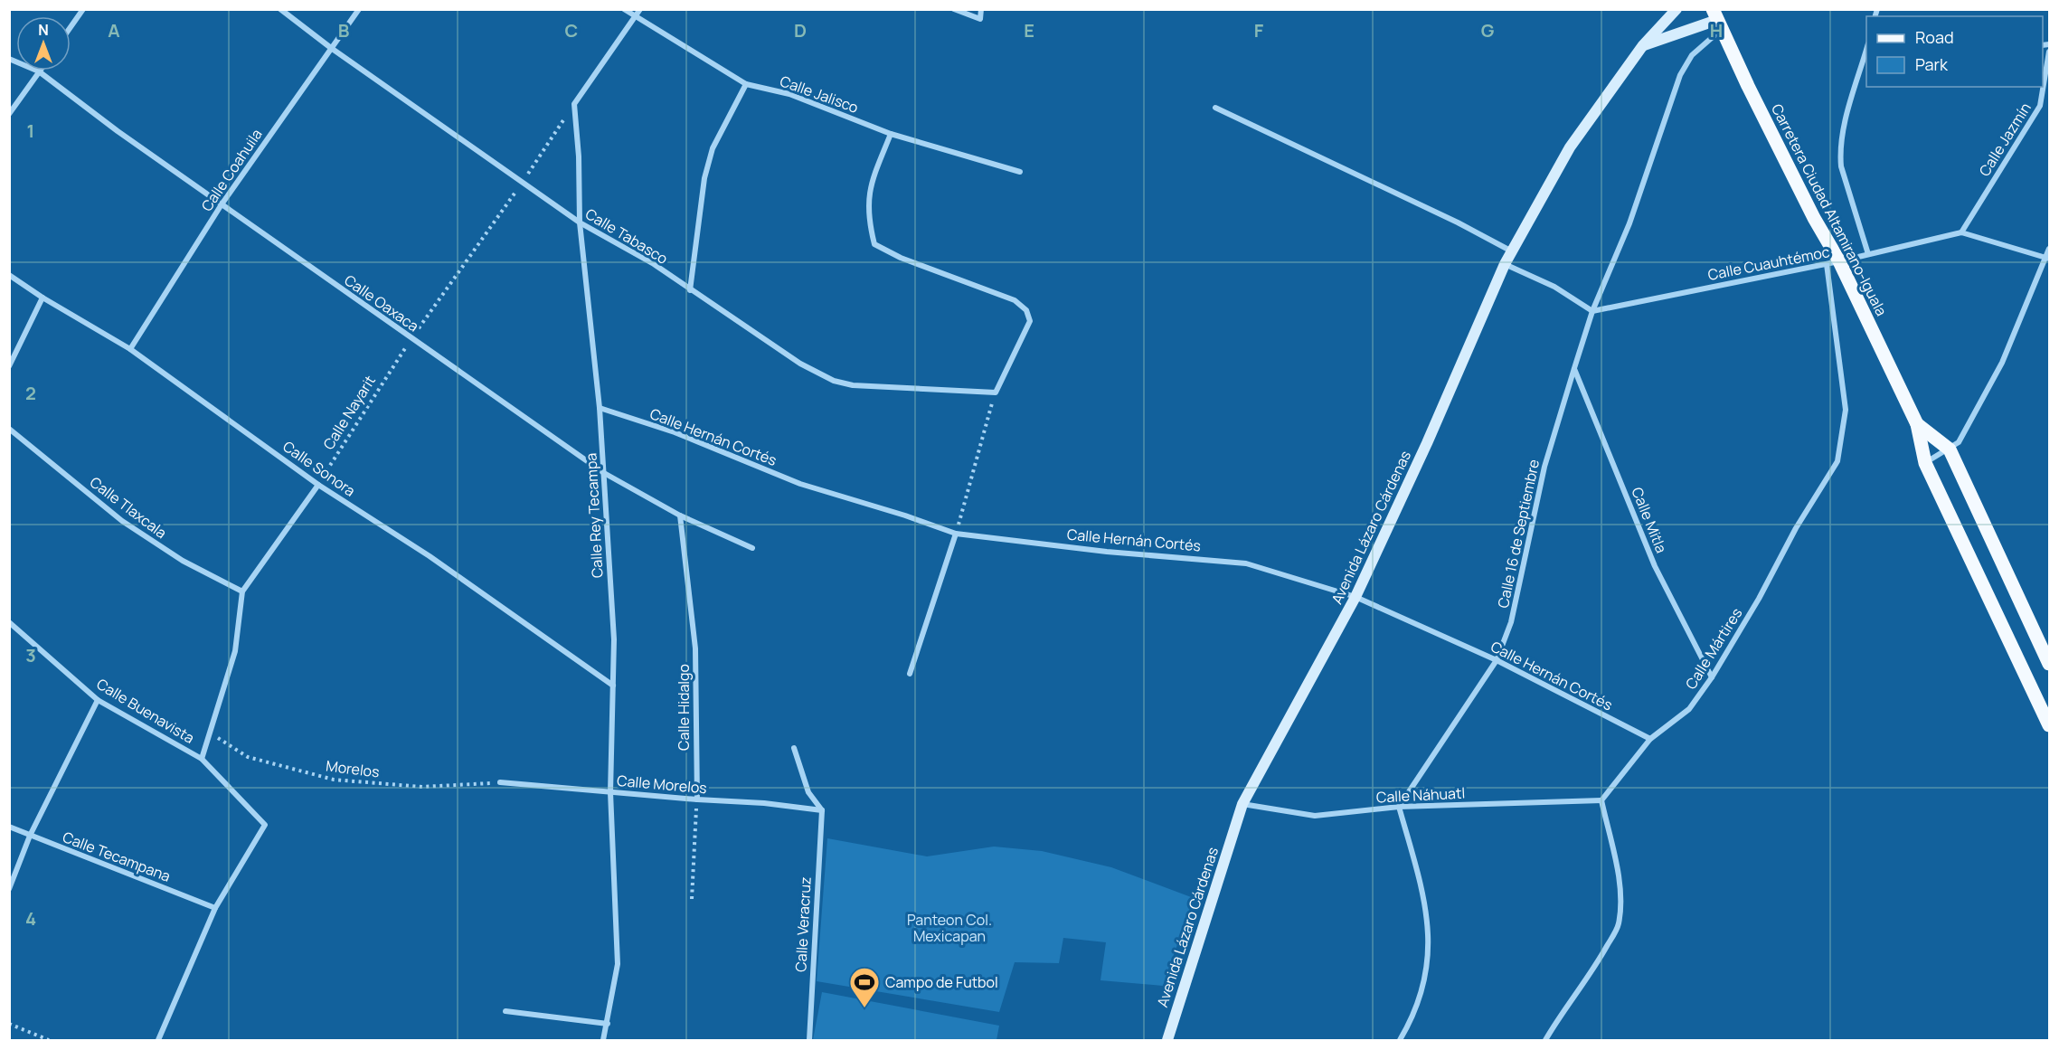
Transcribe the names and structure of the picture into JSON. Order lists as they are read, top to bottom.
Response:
{
  "streets": {
    "main road": ["Carretera Ciudad Altamirano-Iguala", "Avenida Lázaro Cárdenas"],
    "street": [
      "Calle Jalisco",
      "Calle Jazmín",
      "Calle Coahuila",
      "Calle Tabasco",
      "Calle Cuauhtémoc",
      "Calle Oaxaca",
      "Calle Hernán Cortés",
      "Calle Sonora",
      "Calle Tlaxcala",
      "Calle Rey Tecampa",
      "Calle Mitla",
      "Calle 16 de Septiembre",
      "Calle Mártires",
      "Calle Hidalgo",
      "Calle Buenavista",
      "Calle Morelos",
      "Calle Náhuatl",
      "Calle Tecampana",
      "Calle Veracruz"
    ],
    "path": ["Calle Nayarit", "Morelos"]
  },
  "crossings": [
    ["Calle Jazmín", "Calle Cuauhtémoc"],
    ["Calle Coahuila", "Calle Tabasco"],
    ["Calle Coahuila", "Calle Oaxaca"],
    ["Calle Coahuila", "Calle Sonora"],
    ["Carretera Ciudad Altamirano-Iguala", "Calle Cuauhtémoc"],
    ["Carretera Ciudad Altamirano-Iguala", "Calle 16 de Septiembre"],
    ["Carretera Ciudad Altamirano-Iguala", "Calle Mártires"],
    ["Calle Tabasco", "Calle Nayarit"],
    ["Calle Tabasco", "Calle Rey Tecampa"],
    ["Calle Cuauhtémoc", "Calle 16 de Septiembre"],
    ["Calle Cuauhtémoc", "Calle Mártires"],
    ["Calle Oaxaca", "Calle Nayarit"],
    ["Calle Oaxaca", "Calle Rey Tecampa"],
    ["Calle Oaxaca", "Calle Hidalgo"],
    ["Calle Nayarit", "Calle Sonora"],
    ["Calle Nayarit", "Calle Rey Tecampa"],
    ["Calle Hernán Cortés", "Calle Rey Tecampa"],
    ["Calle Hernán Cortés", "Avenida Lázaro Cárdenas"],
    ["Calle Hernán Cortés", "Calle 16 de Septiembre"],
    ["Calle Hernán Cortés", "Calle Mártires"],
    ["Calle Sonora", "Calle Rey Tecampa"],
    ["Calle Rey Tecampa", "Calle Morelos"],
    ["Calle Mitla", "Calle 16 de Septiembre"],
    ["Calle Mitla", "Calle Mártires"],
    ["Avenida Lázaro Cárdenas", "Calle Náhuatl"],
    ["Calle 16 de Septiembre", "Calle Náhuatl"],
    ["Calle Mártires", "Calle Náhuatl"],
    ["Calle Hidalgo", "Calle Morelos"],
    ["Calle Buenavista", "Calle Tecampana"],
    ["Morelos", "Calle Morelos"],
    ["Calle Morelos", "Calle Veracruz"]
  ],
  "parks": ["Panteon Col. Mexicapan"],
  "places": {
    "sports": ["Campo de Futbol"]
  },
  "legend": ["Road", "Park"],
  "north": "top",
  "grid": {
    "columns": [
      "A",
      "B",
      "C",
      "D",
      "E",
      "F",
      "G",
      "H"
    ],
    "rows": [
      "1",
      "2",
      "3",
      "4"
    ]
  }
}
